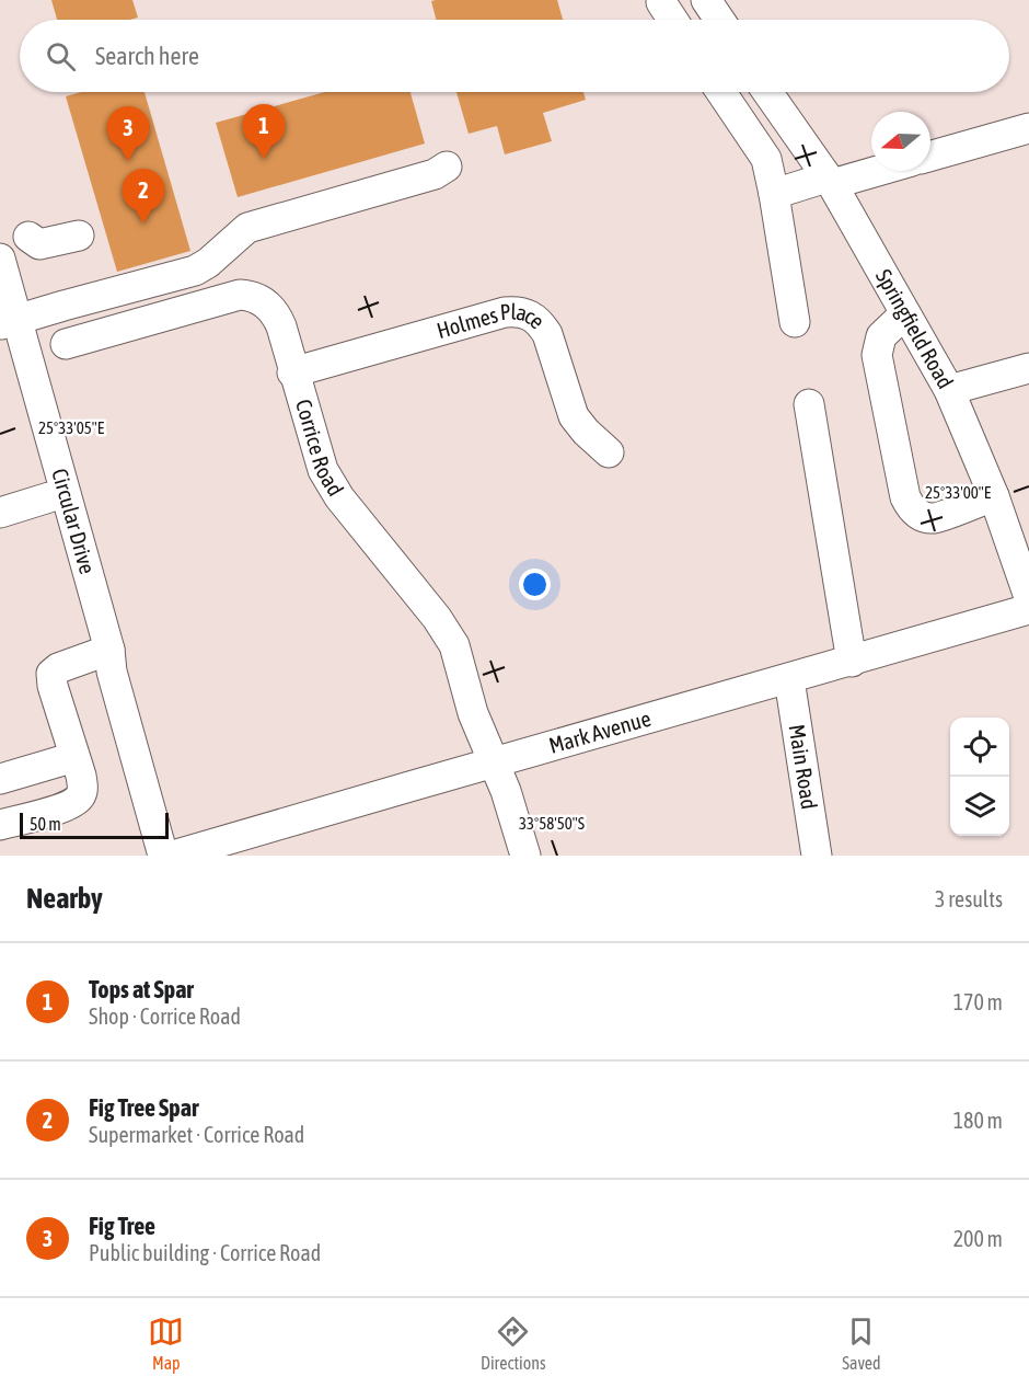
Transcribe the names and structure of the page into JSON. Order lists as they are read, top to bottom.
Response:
{
  "streets": {
    "street": [
      "Springfield Road",
      "Holmes Place",
      "Corrice Road",
      "Circular Drive",
      "Mark Avenue",
      "Main Road"
    ]
  },
  "crossings": [
    ["Holmes Place", "Corrice Road"],
    ["Corrice Road", "Mark Avenue"],
    ["Mark Avenue", "Main Road"]
  ],
  "scale_bar": "50 m",
  "north": "left",
  "page": {
    "search": "Search here",
    "pins": ["1", "3", "2"],
    "scale": "50 m",
    "heading": ["Nearby", "3 results"],
    "list": [
      {
        "mark": "1",
        "name": "Tops at Spar",
        "note": "Shop · Corrice Road",
        "value": "170 m"
      },
      {
        "mark": "2",
        "name": "Fig Tree Spar",
        "note": "Supermarket · Corrice Road",
        "value": "180 m"
      },
      {
        "mark": "3",
        "name": "Fig Tree",
        "note": "Public building · Corrice Road",
        "value": "200 m"
      }
    ],
    "nav": ["Map", "Directions", "Saved"]
  },
  "coordinates": ["25°33'05\"E", "25°33'00\"E", "33°58'50\"S"]
}
